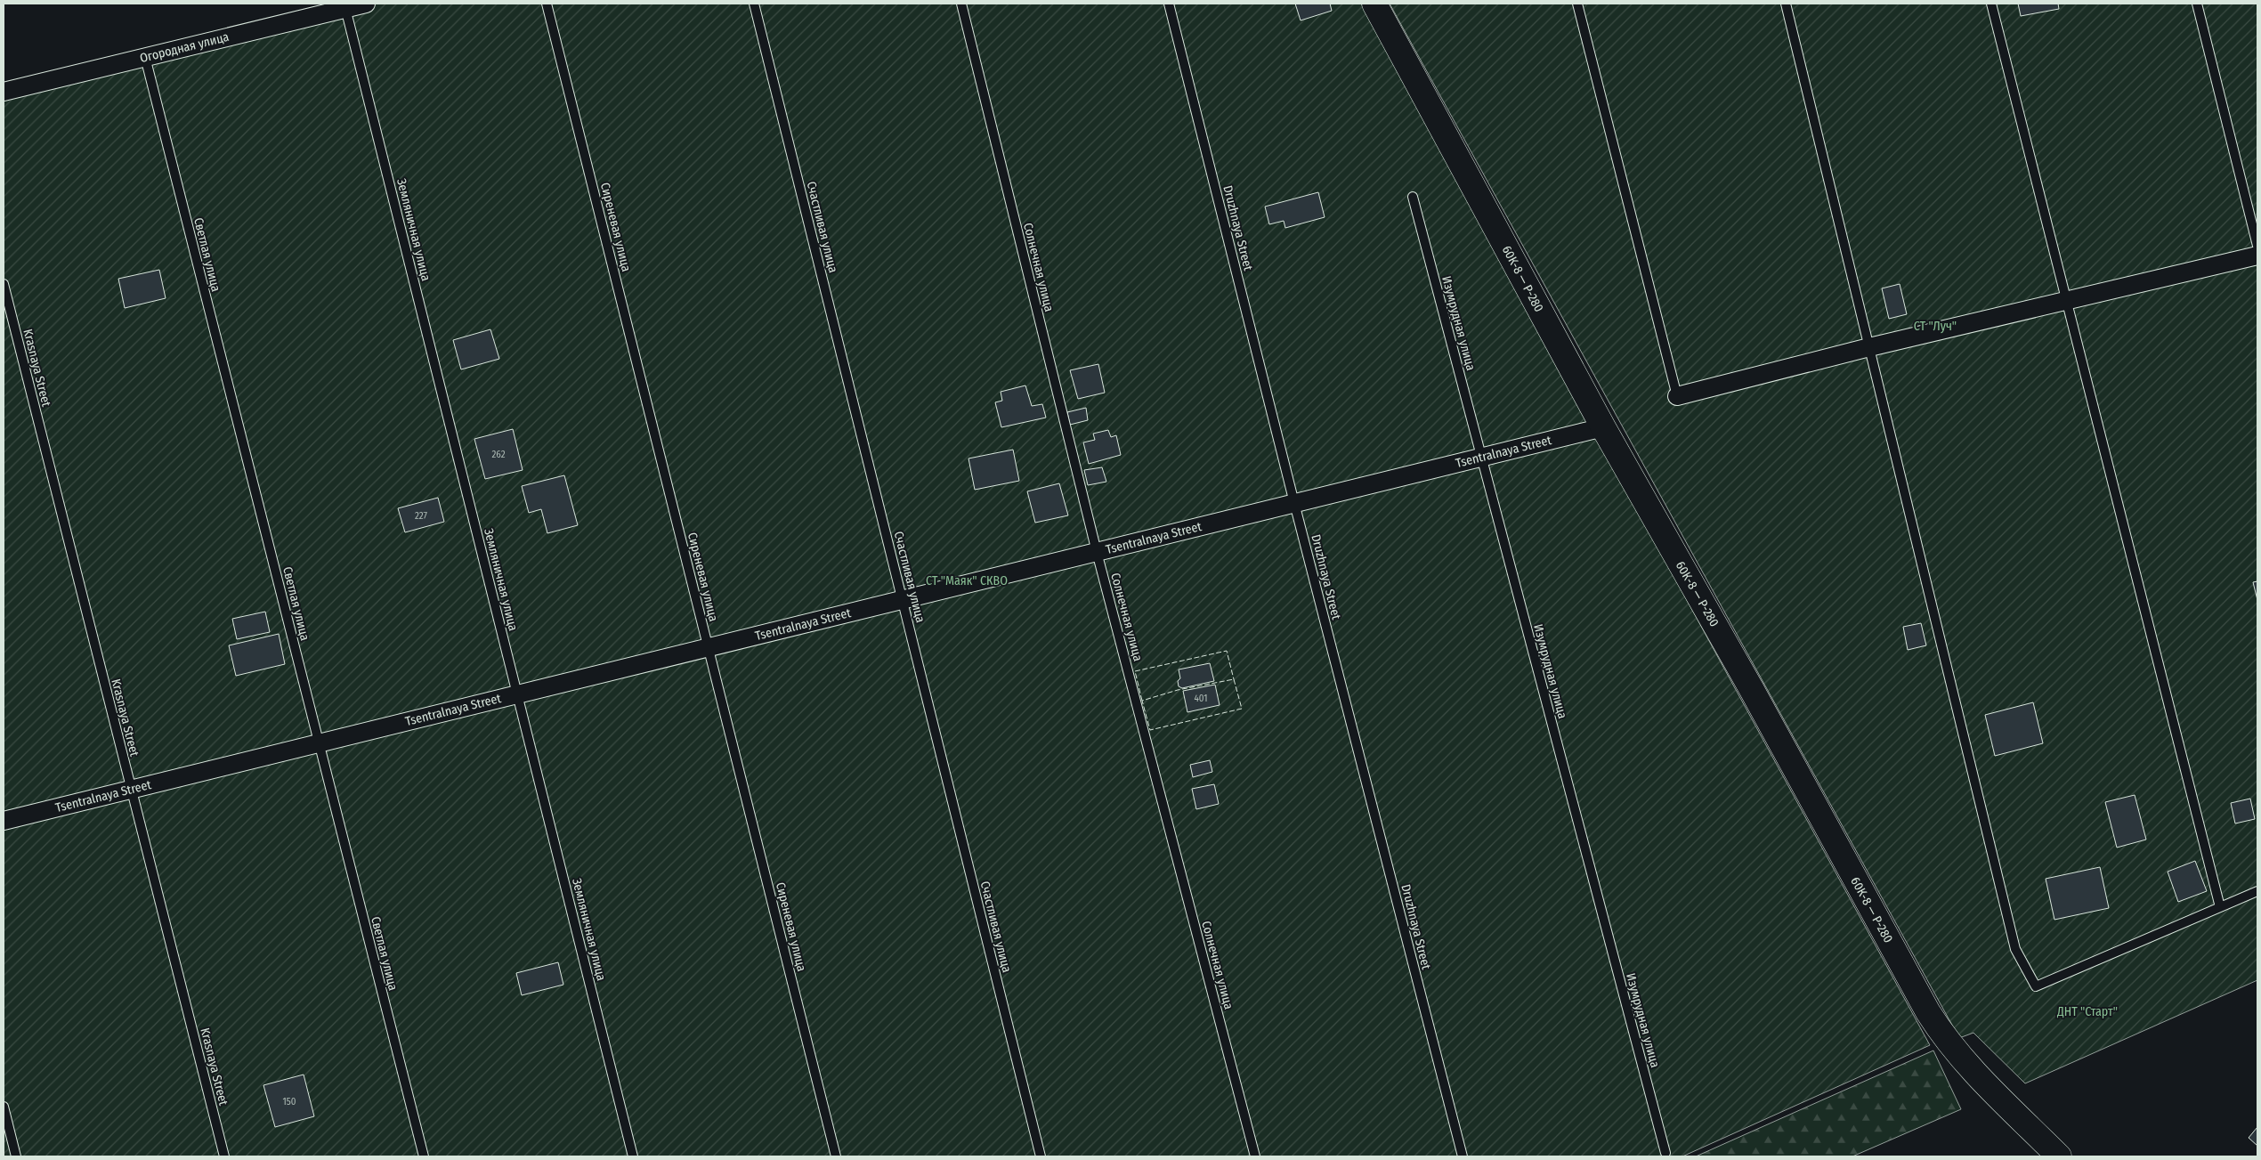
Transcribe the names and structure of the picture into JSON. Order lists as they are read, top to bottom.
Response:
{
  "streets": {
    "street": ["Огородная улица", "60К-8 — Р-280", "Tsentralnaya Street"],
    "lane": [
      "Сиреневая улица",
      "Счастливая улица",
      "Druzhnaya Street",
      "Земляничная улица",
      "Светлая улица",
      "Солнечная улица",
      "Изумрудная улица",
      "Krasnaya Street"
    ]
  },
  "crossings": [
    ["Огородная улица", "Земляничная улица"],
    ["Огородная улица", "Светлая улица"],
    ["Сиреневая улица", "Tsentralnaya Street"],
    ["Счастливая улица", "Tsentralnaya Street"],
    ["Druzhnaya Street", "Tsentralnaya Street"],
    ["Земляничная улица", "Tsentralnaya Street"],
    ["Светлая улица", "Tsentralnaya Street"],
    ["Солнечная улица", "Tsentralnaya Street"],
    ["60К-8 — Р-280", "Tsentralnaya Street"],
    ["Изумрудная улица", "Tsentralnaya Street"],
    ["Krasnaya Street", "Tsentralnaya Street"]
  ],
  "parks": ["СТ \"Луч\"", "СТ \"Маяк\" СКВО", "ДНТ \"Старт\""],
  "house_numbers": [
    "262",
    "227",
    "401",
    "150"
  ]
}
